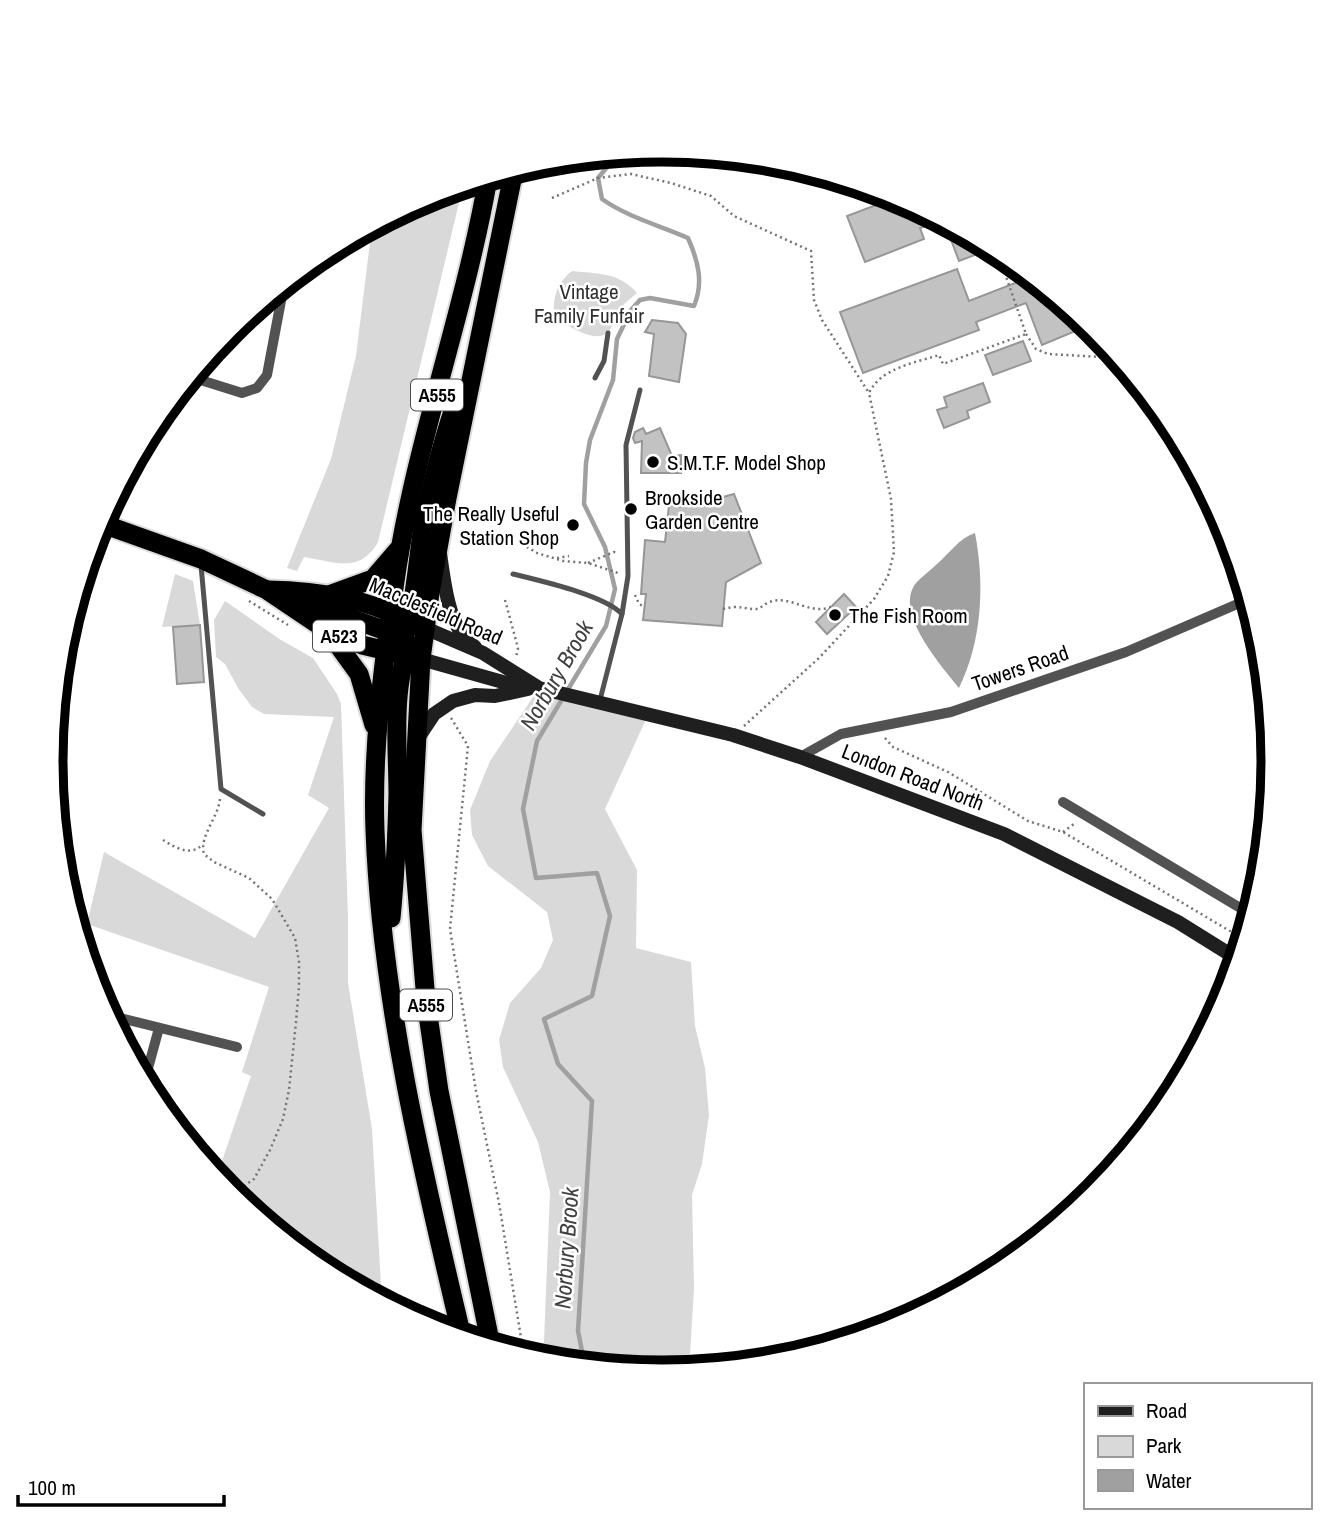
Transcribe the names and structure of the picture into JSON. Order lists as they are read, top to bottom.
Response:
{
  "streets": {
    "highway": ["A555", "Macclesfield Road", "A523"],
    "main road": ["London Road North"],
    "street": ["Towers Road"]
  },
  "crossings": [
    ["A555", "Macclesfield Road"],
    ["Macclesfield Road", "London Road North"],
    ["Towers Road", "London Road North"]
  ],
  "water": ["Norbury Brook"],
  "parks": ["Vintage Family Funfair"],
  "places": [
    "S.M.T.F. Model Shop",
    "Brookside Garden Centre",
    "The Really Useful Station Shop",
    "The Fish Room"
  ],
  "legend": ["Road", "Park", "Water"],
  "scale_bar": "100 m"
}
